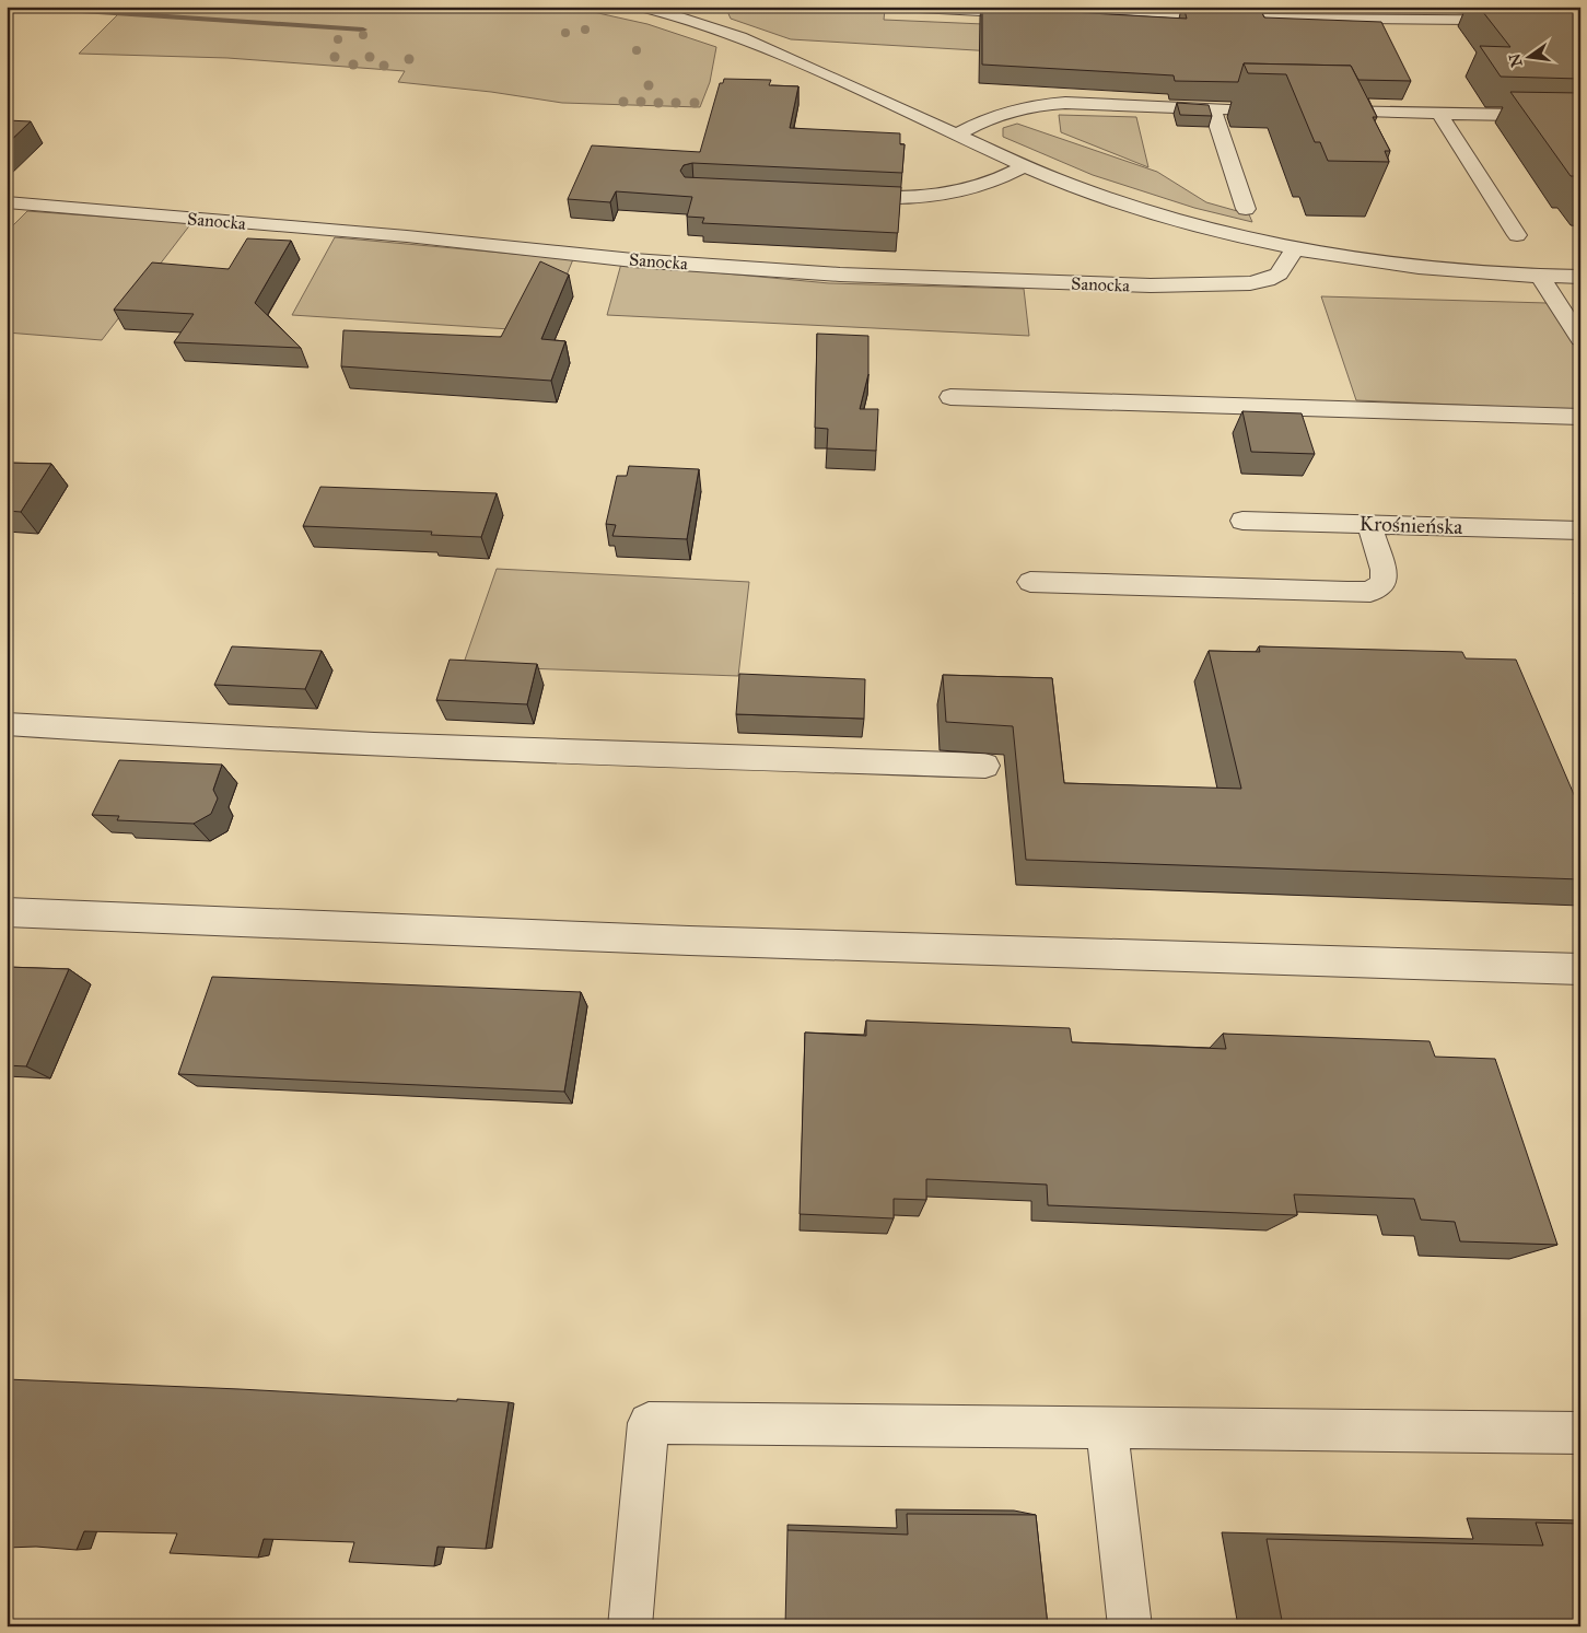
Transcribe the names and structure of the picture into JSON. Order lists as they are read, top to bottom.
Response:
{
  "streets": {
    "street": ["Sanocka", "Krośnieńska"]
  },
  "north": "left"
}
